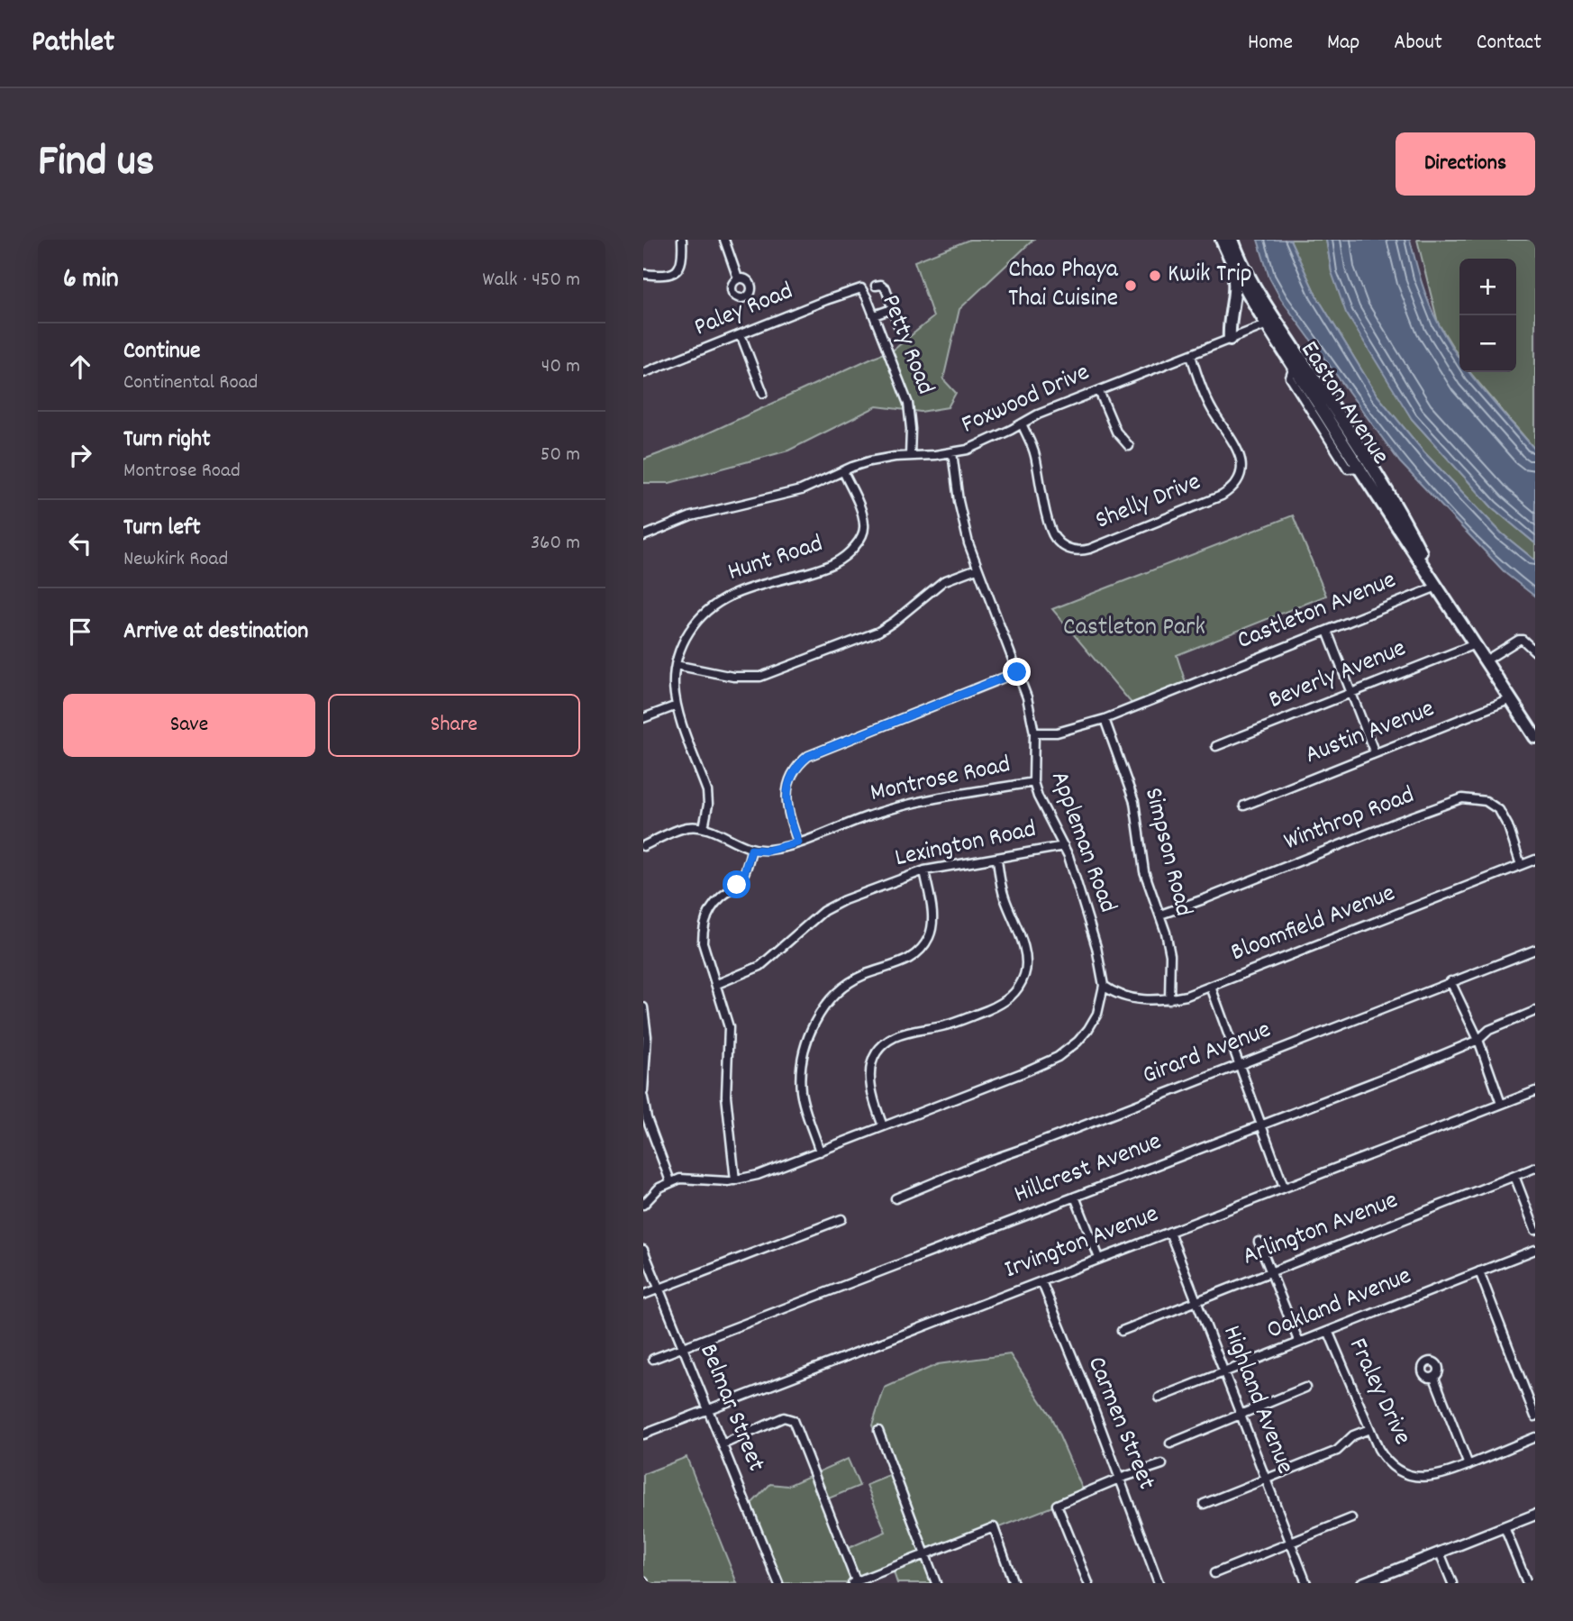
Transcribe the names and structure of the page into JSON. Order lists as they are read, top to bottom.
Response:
{
  "streets": {
    "main road": ["Easton Avenue"],
    "street": [
      "Paley Road",
      "Petty Road",
      "Foxwood Drive",
      "Shelly Drive",
      "Hunt Road",
      "Castleton Avenue",
      "Beverly Avenue",
      "Austin Avenue",
      "Montrose Road",
      "Winthrop Road",
      "Appleman Road",
      "Lexington Road",
      "Simpson Road",
      "Bloomfield Avenue",
      "Girard Avenue",
      "Hillcrest Avenue",
      "Arlington Avenue",
      "Irvington Avenue",
      "Oakland Avenue",
      "Fraley Drive",
      "Highland Avenue",
      "Belmar Street",
      "Carmen Street"
    ]
  },
  "crossings": [
    ["Paley Road", "Petty Road"],
    ["Petty Road", "Foxwood Drive"],
    ["Foxwood Drive", "Easton Avenue"],
    ["Foxwood Drive", "Shelly Drive"],
    ["Foxwood Drive", "Hunt Road"],
    ["Foxwood Drive", "Appleman Road"],
    ["Easton Avenue", "Castleton Avenue"],
    ["Easton Avenue", "Beverly Avenue"],
    ["Easton Avenue", "Austin Avenue"],
    ["Hunt Road", "Montrose Road"],
    ["Castleton Avenue", "Appleman Road"],
    ["Castleton Avenue", "Simpson Road"],
    ["Montrose Road", "Appleman Road"],
    ["Winthrop Road", "Simpson Road"],
    ["Winthrop Road", "Bloomfield Avenue"],
    ["Appleman Road", "Lexington Road"],
    ["Appleman Road", "Bloomfield Avenue"],
    ["Simpson Road", "Bloomfield Avenue"],
    ["Hillcrest Avenue", "Belmar Street"],
    ["Arlington Avenue", "Highland Avenue"],
    ["Irvington Avenue", "Highland Avenue"],
    ["Irvington Avenue", "Belmar Street"],
    ["Irvington Avenue", "Carmen Street"],
    ["Oakland Avenue", "Fraley Drive"],
    ["Oakland Avenue", "Highland Avenue"]
  ],
  "parks": ["Castleton Park"],
  "places": ["Kwik Trip", "Chao Phaya Thai Cuisine"],
  "page": {
    "header": "Pathlet",
    "nav": [
      "Home",
      "Map",
      "About",
      "Contact"
    ],
    "title": "Find us",
    "buttons": [
      "Directions",
      ["Save", "Share"]
    ],
    "heading": ["6 min", "Walk · 450 m"],
    "map_buttons": ["+", "−"],
    "list": [
      ["Continue", "Continental Road", "40 m"],
      ["Turn right", "Montrose Road", "50 m"],
      ["Turn left", "Newkirk Road", "360 m"],
      "Arrive at destination"
    ]
  }
}
